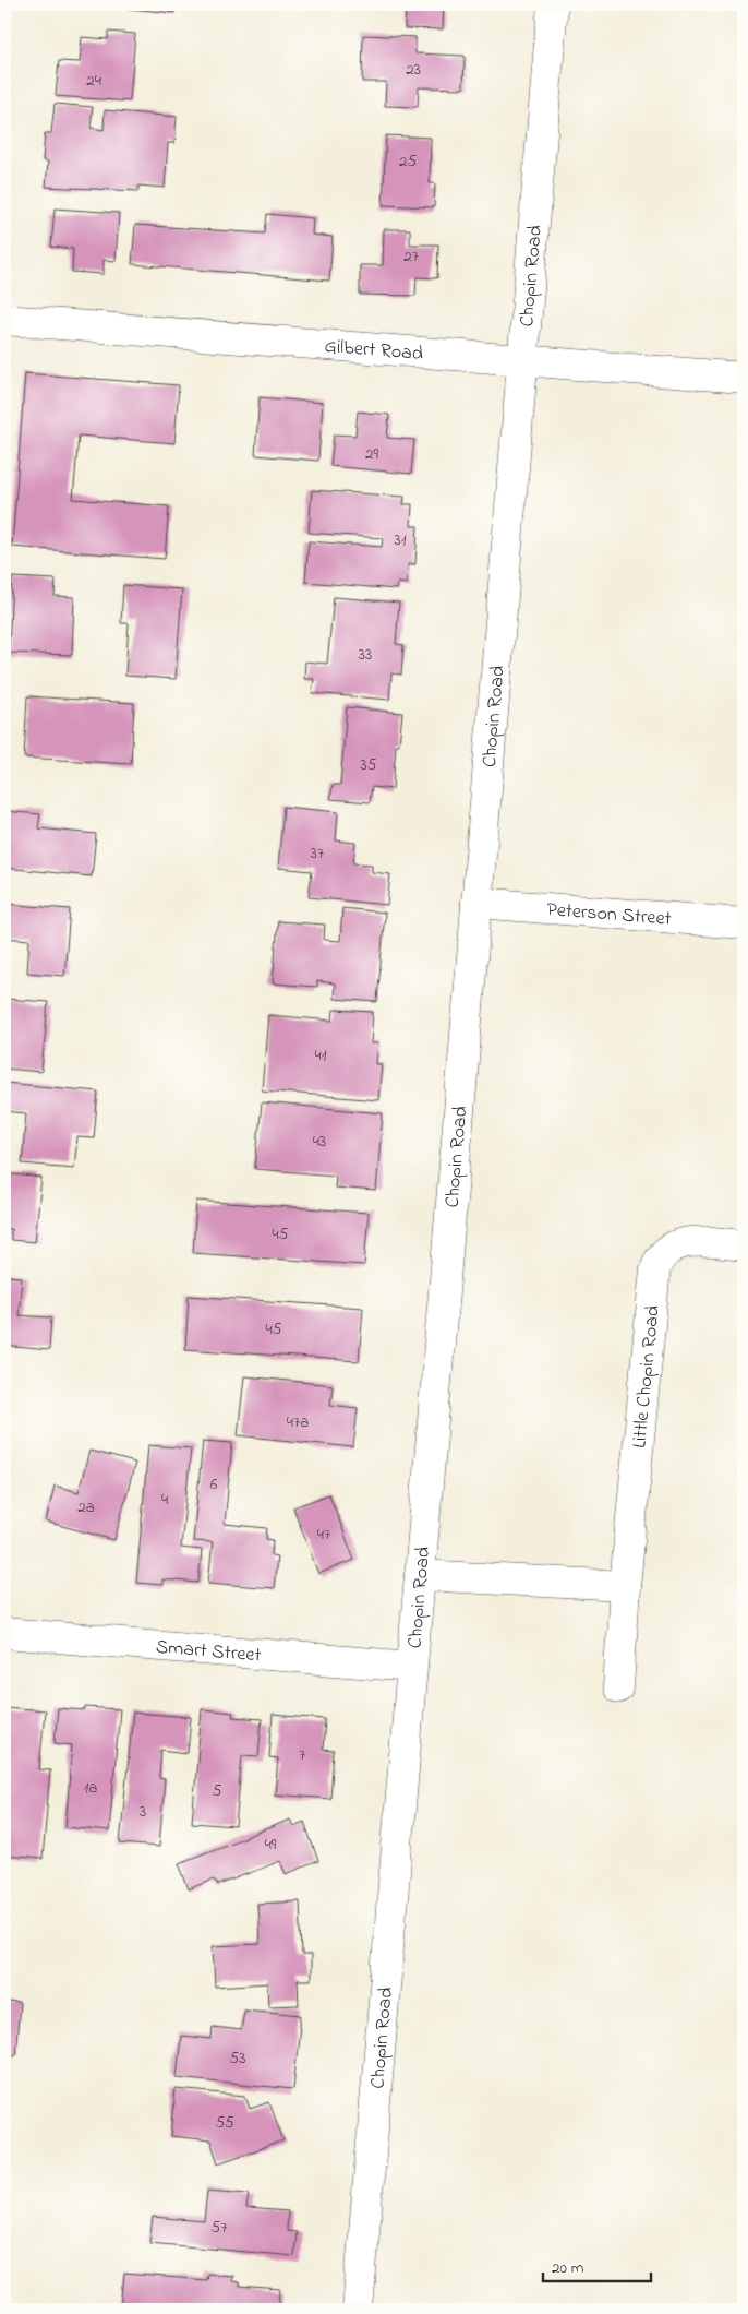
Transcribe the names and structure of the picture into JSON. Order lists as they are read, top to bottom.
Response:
{
  "streets": {
    "street": [
      "Chopin Road",
      "Gilbert Road",
      "Peterson Street",
      "Little Chopin Road",
      "Smart Street"
    ]
  },
  "crossings": [
    ["Chopin Road", "Gilbert Road"],
    ["Chopin Road", "Peterson Street"],
    ["Chopin Road", "Smart Street"]
  ],
  "house_numbers": [
    "23",
    "24",
    "25",
    "27",
    "29",
    "31",
    "33",
    "35",
    "37",
    "41",
    "43",
    "45",
    "45",
    "47a",
    "6",
    "4",
    "2a",
    "47",
    "7",
    "1a",
    "5",
    "3",
    "49",
    "53",
    "55",
    "57"
  ],
  "scale_bar": "20 m"
}
